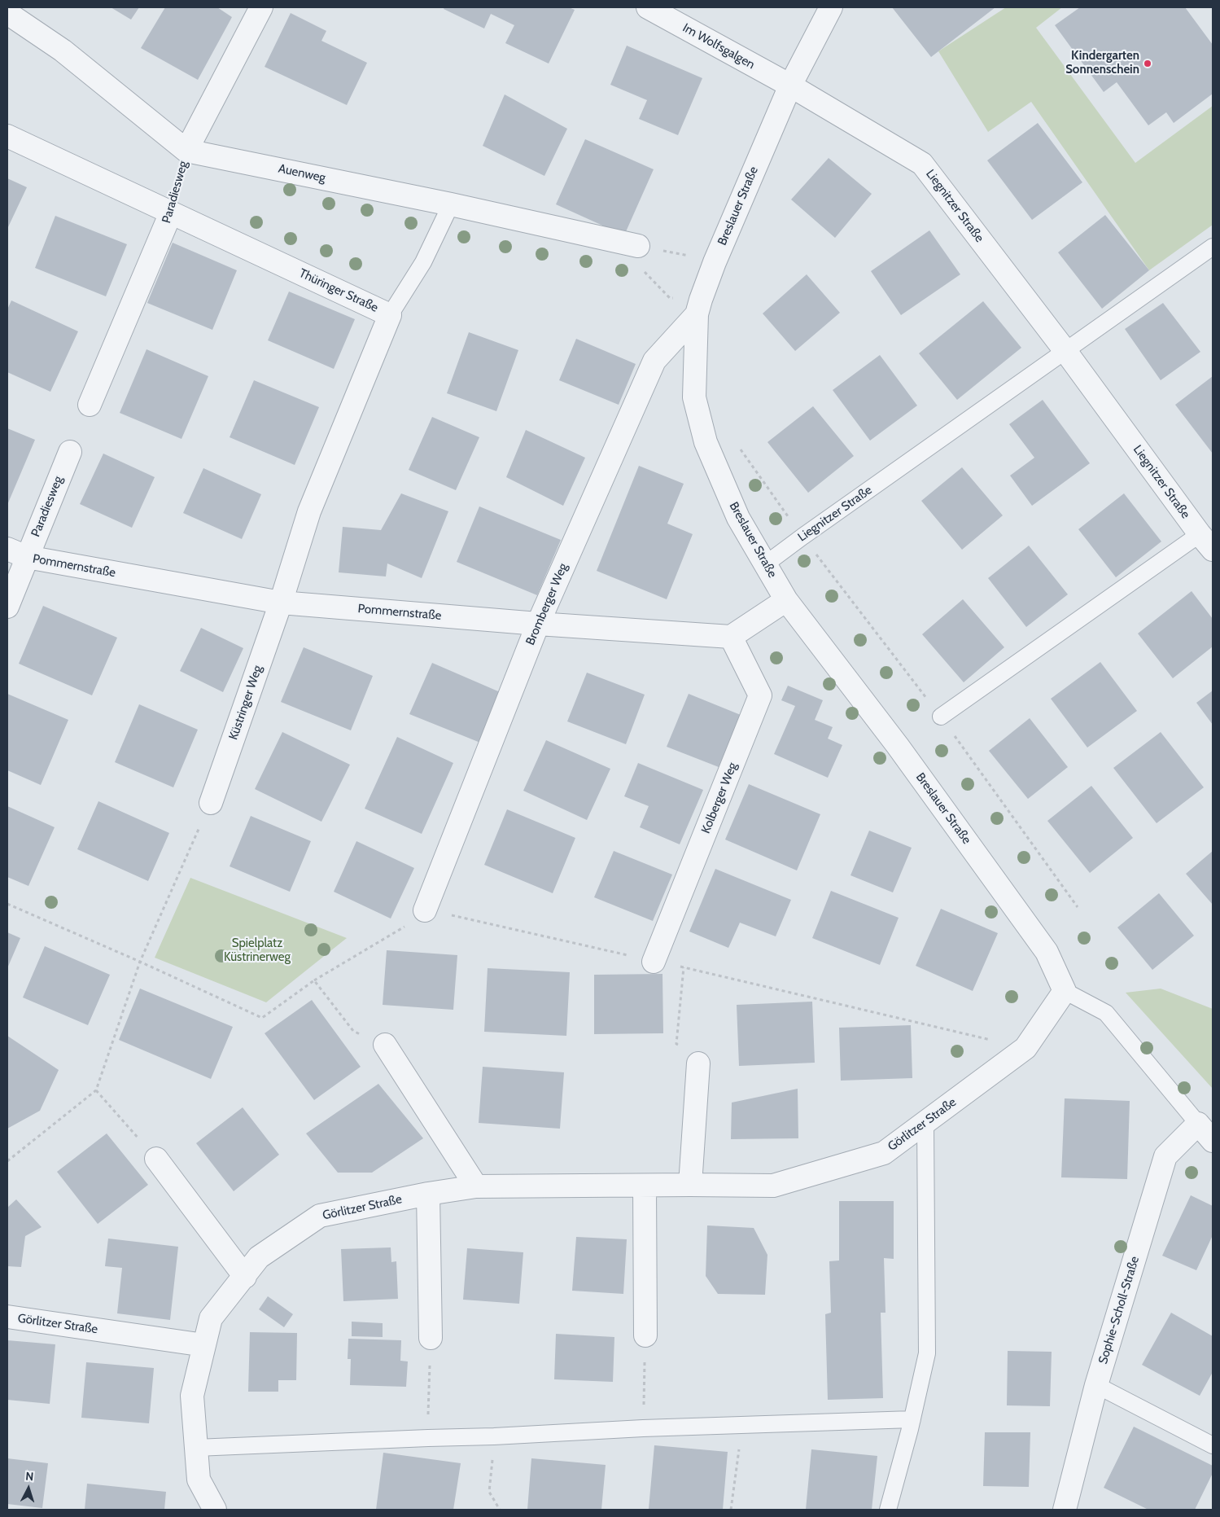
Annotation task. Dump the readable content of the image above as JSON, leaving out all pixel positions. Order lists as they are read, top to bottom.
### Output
{
  "streets": {
    "street": [
      "Im Wolfsgalgen",
      "Auenweg",
      "Paradiesweg",
      "Breslauer Straße",
      "Liegnitzer Straße",
      "Thüringer Straße",
      "Pommernstraße",
      "Bromberger Weg",
      "Küstringer Weg",
      "Kolberger Weg",
      "Görlitzer Straße",
      "Sophie-Scholl-Straße"
    ]
  },
  "crossings": [
    ["Im Wolfsgalgen", "Breslauer Straße"],
    ["Im Wolfsgalgen", "Liegnitzer Straße"],
    ["Auenweg", "Paradiesweg"],
    ["Paradiesweg", "Thüringer Straße"],
    ["Paradiesweg", "Pommernstraße"],
    ["Breslauer Straße", "Liegnitzer Straße"],
    ["Breslauer Straße", "Bromberger Weg"],
    ["Breslauer Straße", "Görlitzer Straße"],
    ["Thüringer Straße", "Pommernstraße"],
    ["Thüringer Straße", "Küstringer Weg"],
    ["Pommernstraße", "Bromberger Weg"],
    ["Pommernstraße", "Küstringer Weg"],
    ["Pommernstraße", "Kolberger Weg"]
  ],
  "parks": ["Spielplatz Küstrinerweg"],
  "places": ["Kindergarten Sonnenschein"],
  "north": "top"
}
